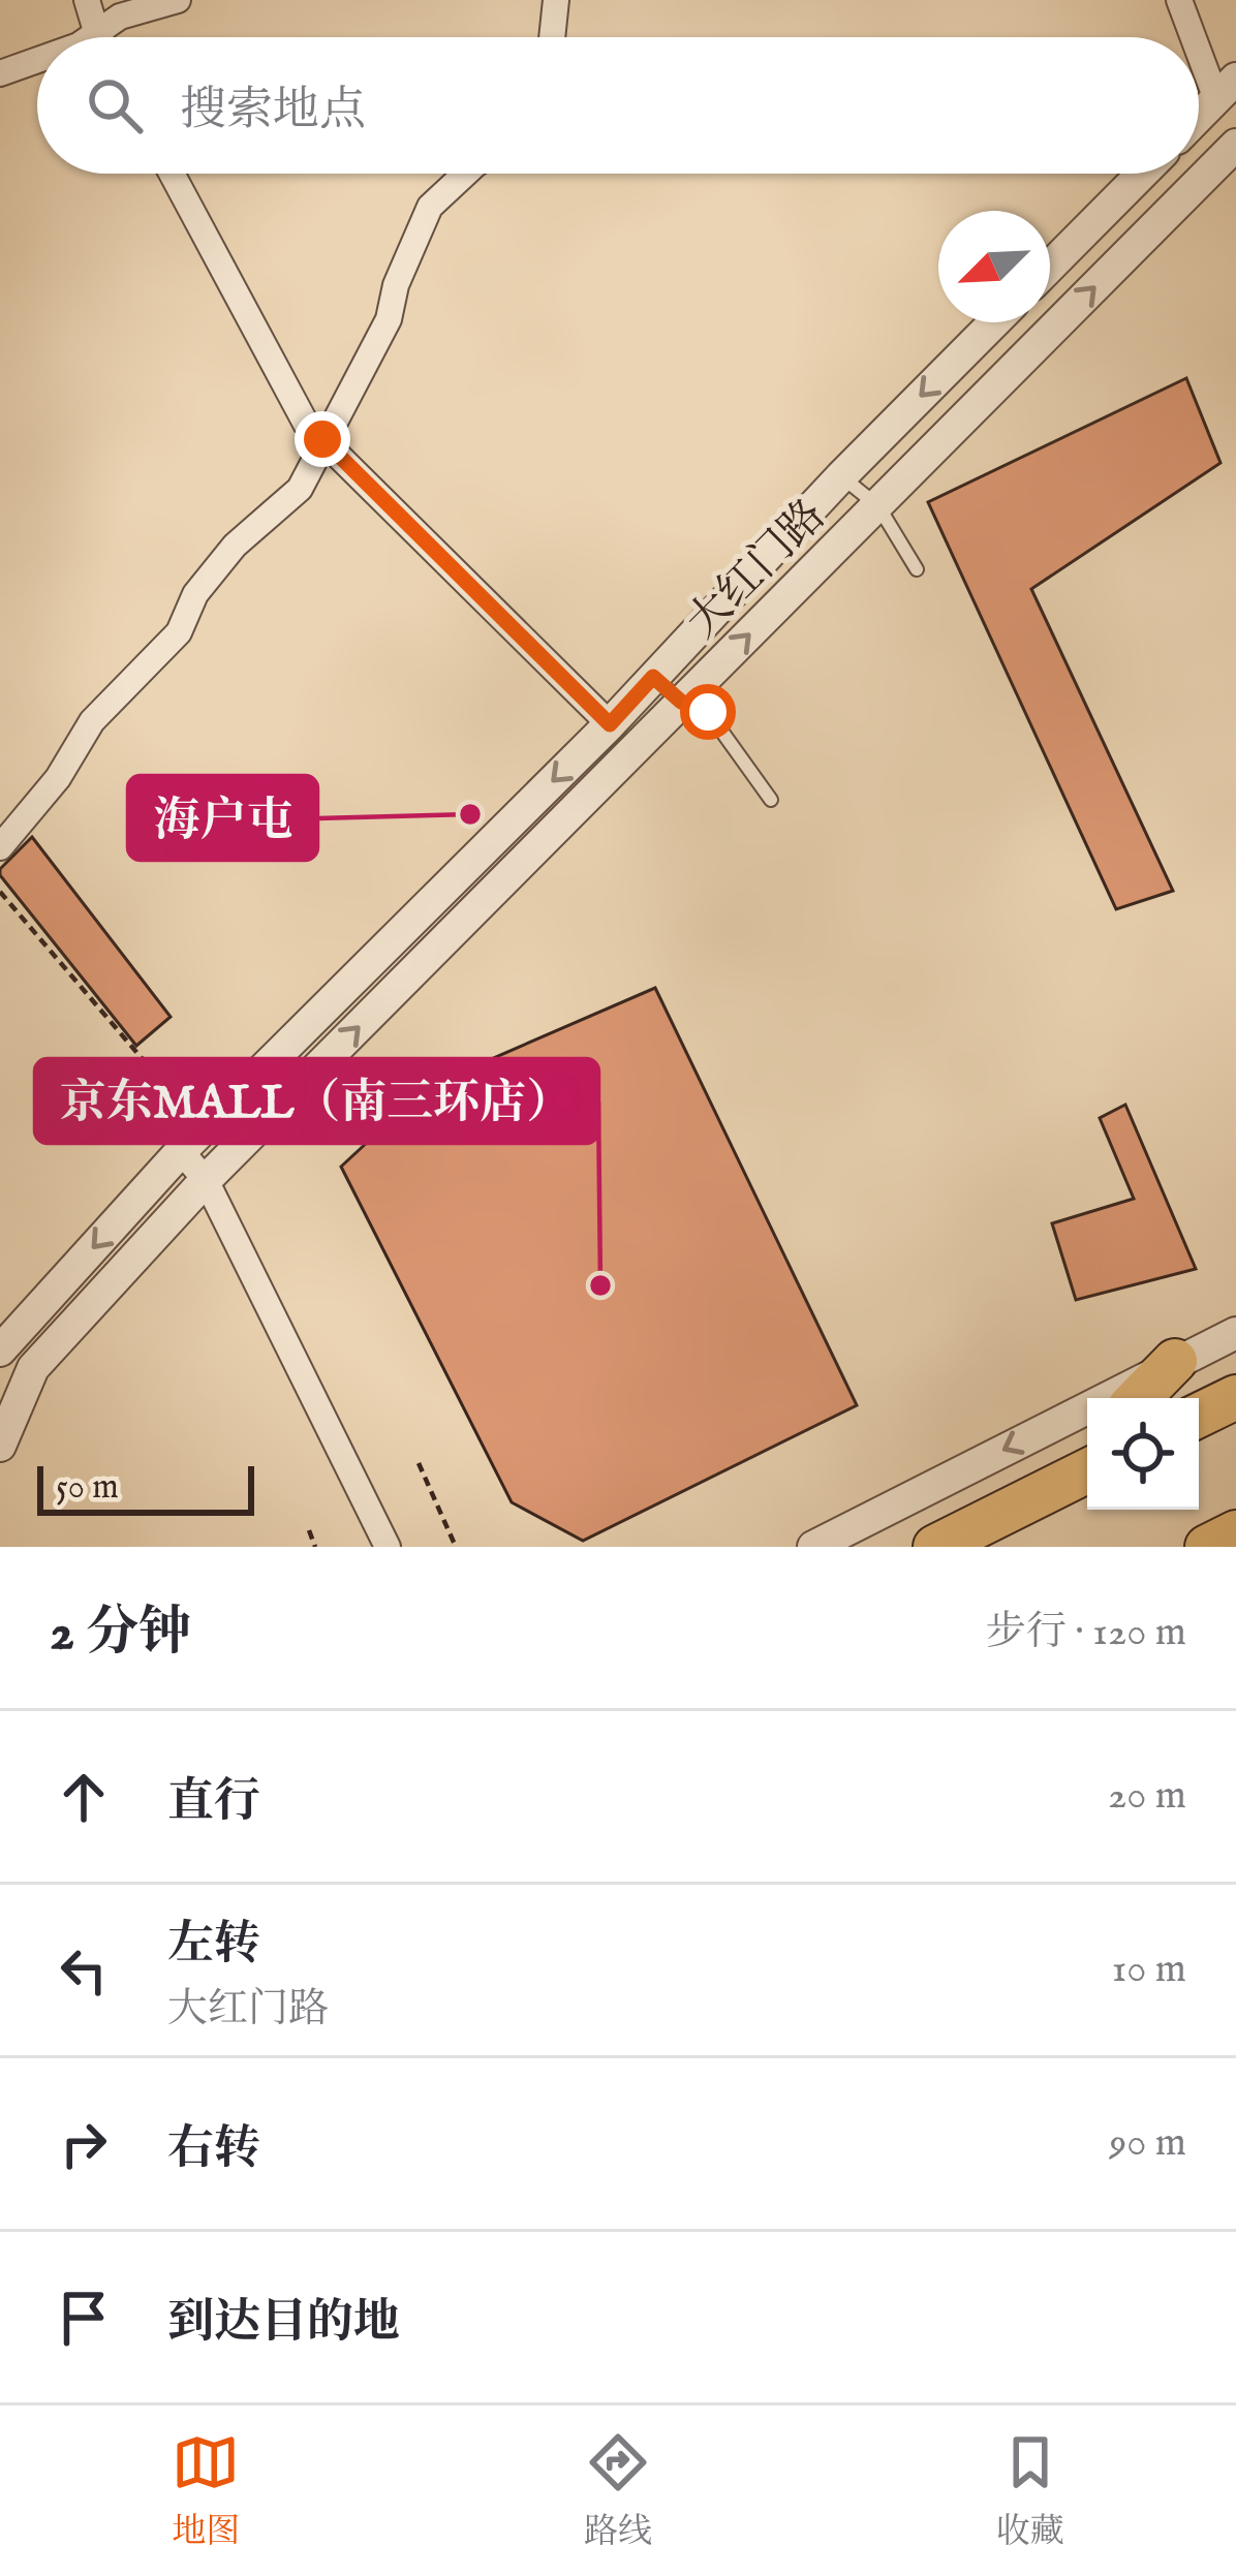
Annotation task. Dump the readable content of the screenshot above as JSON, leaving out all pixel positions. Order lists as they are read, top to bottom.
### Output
{
  "streets": {
    "street": ["大红门路"]
  },
  "places": ["海户屯", "京东MALL（南三环店）"],
  "scale_bar": "50 m",
  "north": "bottom left",
  "page": {
    "search": "搜索地点",
    "scale": "50 m",
    "heading": ["2 分钟", "步行 · 120 m"],
    "list": [
      ["直行", "20 m"],
      ["左转", "大红门路", "10 m"],
      ["右转", "90 m"],
      "到达目的地"
    ],
    "nav": ["地图", "路线", "收藏"]
  }
}
